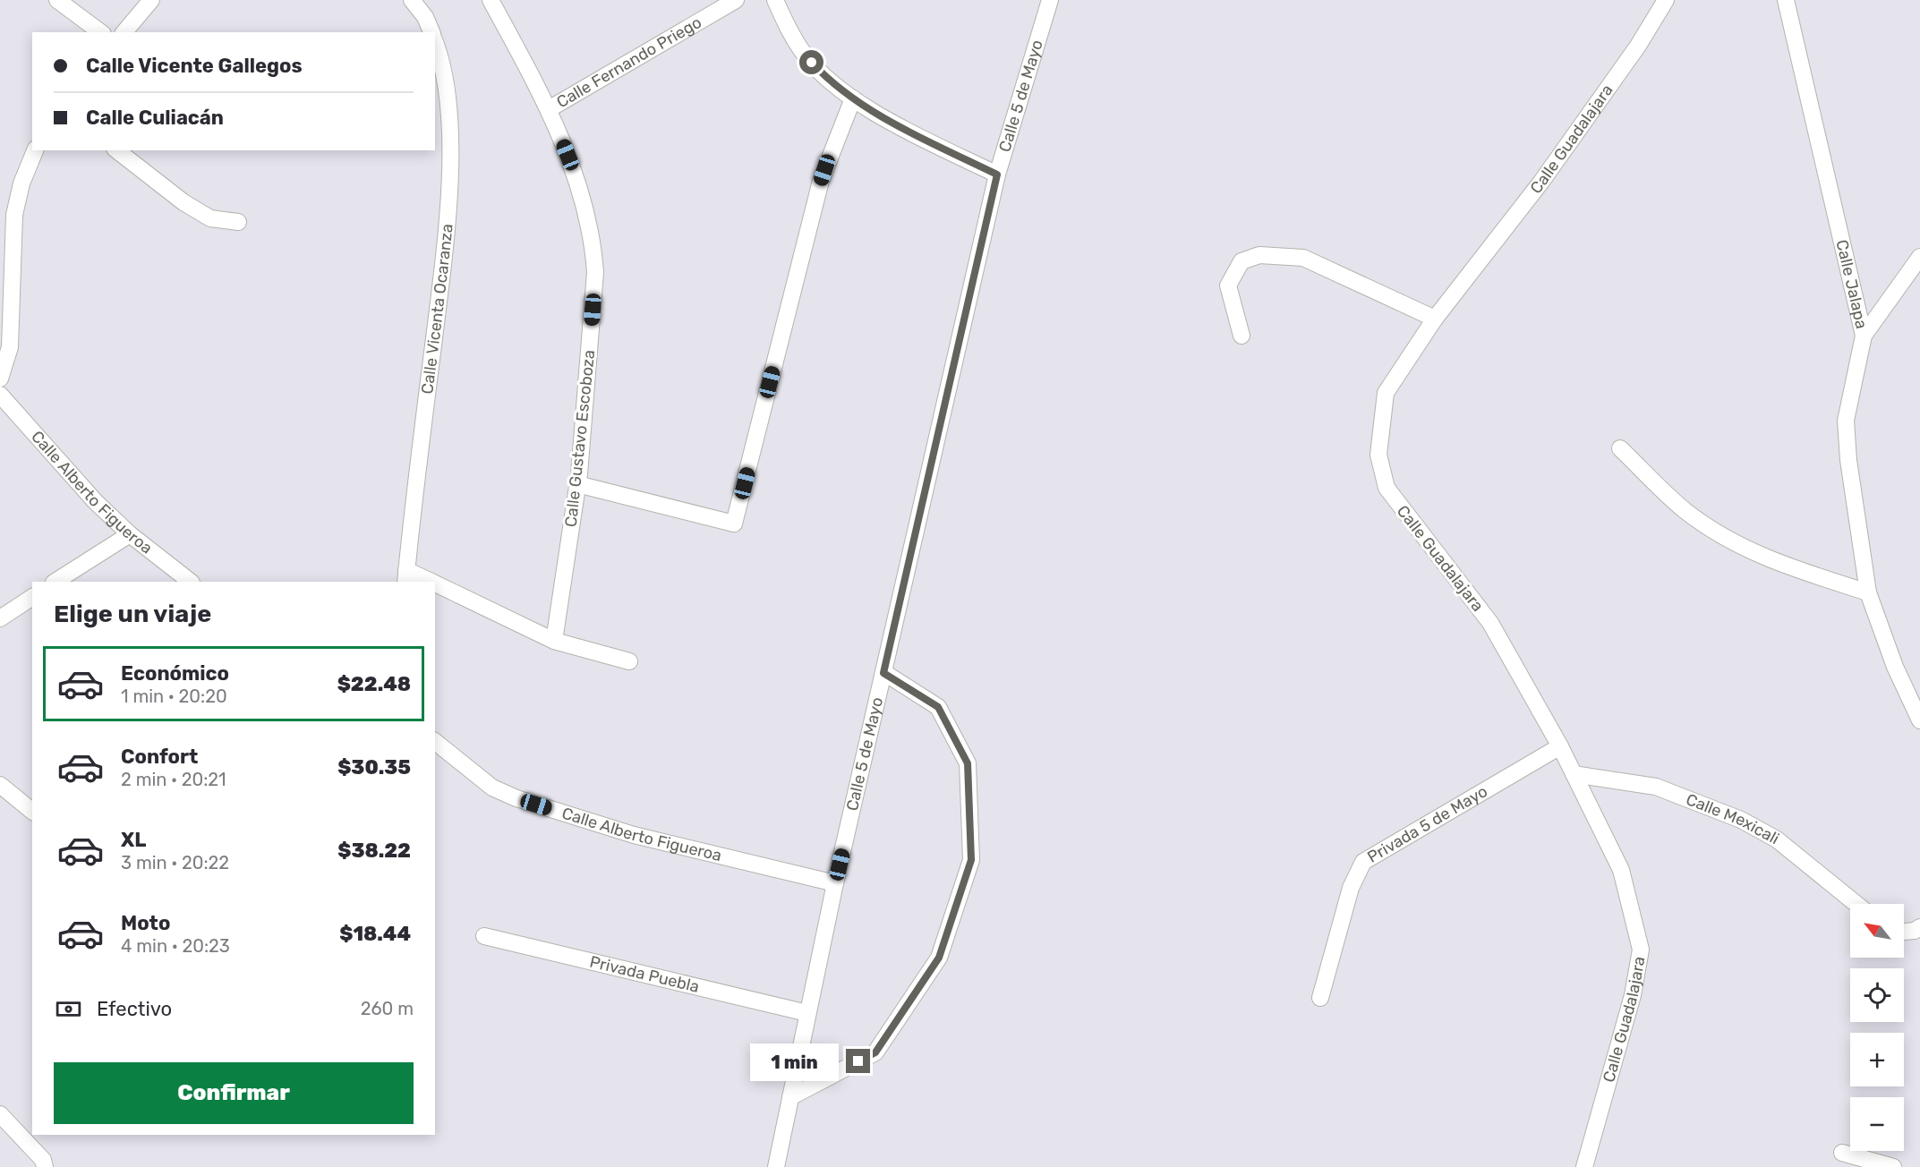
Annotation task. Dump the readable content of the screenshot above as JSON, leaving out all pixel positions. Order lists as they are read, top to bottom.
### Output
{
  "streets": {
    "street": [
      "Calle Fernando Priego",
      "Calle 5 de Mayo",
      "Calle Guadalajara",
      "Calle Jalapa",
      "Calle Vicenta Ocaranza",
      "Calle Gustavo Escoboza",
      "Calle Alberto Figueroa",
      "Calle Mexicali",
      "Privada 5 de Mayo",
      "Privada Puebla"
    ]
  },
  "crossings": [
    ["Calle Fernando Priego", "Calle Gustavo Escoboza"],
    ["Calle 5 de Mayo", "Calle Alberto Figueroa"],
    ["Calle 5 de Mayo", "Privada Puebla"],
    ["Calle Guadalajara", "Calle Mexicali"],
    ["Calle Guadalajara", "Privada 5 de Mayo"]
  ],
  "north": "top left",
  "page": {
    "banner": ["Calle Vicente Gallegos", "Calle Culiacán"],
    "heading": "Elige un viaje",
    "list": [
      {
        "name": "Económico",
        "note": "1 min · 20:20",
        "value": "$22.48"
      },
      {
        "name": "Confort",
        "note": "2 min · 20:21",
        "value": "$30.35"
      },
      {
        "name": "XL",
        "note": "3 min · 20:22",
        "value": "$38.22"
      },
      {
        "name": "Moto",
        "note": "4 min · 20:23",
        "value": "$18.44"
      }
    ],
    "map_buttons": ["+", "−"],
    "pay": ["Efectivo", "260 m"],
    "bubble": "1 min",
    "buttons": "Confirmar"
  }
}
